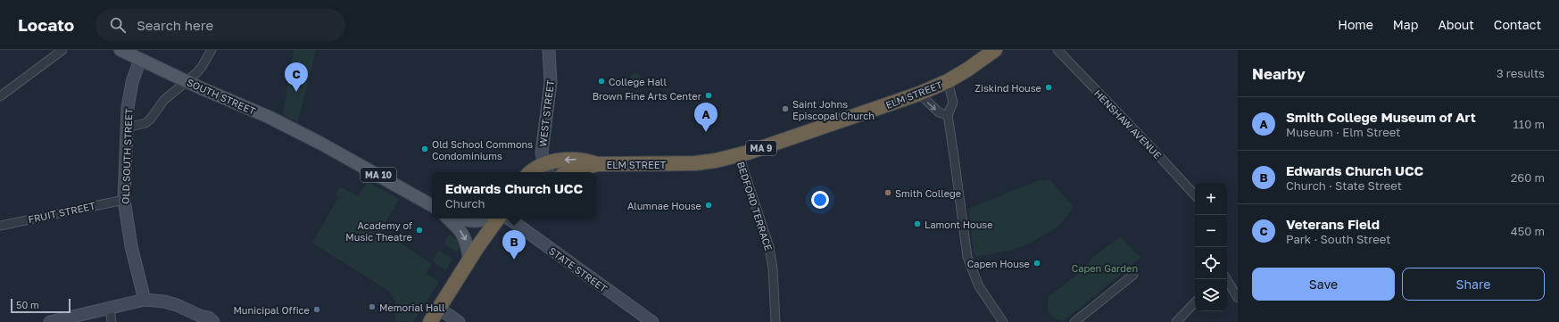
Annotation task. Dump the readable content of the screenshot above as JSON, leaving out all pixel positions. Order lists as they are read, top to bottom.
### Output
{
  "streets": {
    "highway": ["ELM STREET", "MA 9"],
    "main road": [
      "SOUTH STREET",
      "WEST STREET",
      "OLD SOUTH STREET",
      "MA 10",
      "STATE STREET"
    ],
    "street": ["HENSHAW AVENUE", "BEDFORD TERRACE", "FRUIT STREET"]
  },
  "crossings": [
    ["ELM STREET", "WEST STREET"],
    ["ELM STREET", "MA 9"],
    ["ELM STREET", "BEDFORD TERRACE"],
    ["SOUTH STREET", "OLD SOUTH STREET"],
    ["WEST STREET", "MA 9"],
    ["OLD SOUTH STREET", "FRUIT STREET"]
  ],
  "parks": ["Capen Garden"],
  "places": [
    "College Hall",
    "Ziskind House",
    "Brown Fine Arts Center",
    "Saint Johns Episcopal Church",
    "Old School Commons Condominiums",
    "Smith College",
    "Alumnae House",
    "Lamont House",
    "Academy of Music Theatre",
    "Capen House",
    "Memorial Hall",
    "Municipal Office"
  ],
  "scale_bar": "50 m",
  "page": {
    "header": "Locato",
    "search": "Search here",
    "nav": [
      "Home",
      "Map",
      "About",
      "Contact"
    ],
    "heading": ["Nearby", "3 results"],
    "pins": ["C", "A", "B"],
    "list": [
      {
        "mark": "A",
        "name": "Smith College Museum of Art",
        "note": "Museum · Elm Street",
        "value": "110 m"
      },
      {
        "mark": "B",
        "name": "Edwards Church UCC",
        "note": "Church · State Street",
        "value": "260 m"
      },
      {
        "mark": "C",
        "name": "Veterans Field",
        "note": "Park · South Street",
        "value": "450 m"
      }
    ],
    "popup": ["Edwards Church UCC", "Church"],
    "map_buttons": ["+", "−"],
    "buttons": ["Save", "Share"],
    "scale": "50 m"
  }
}
